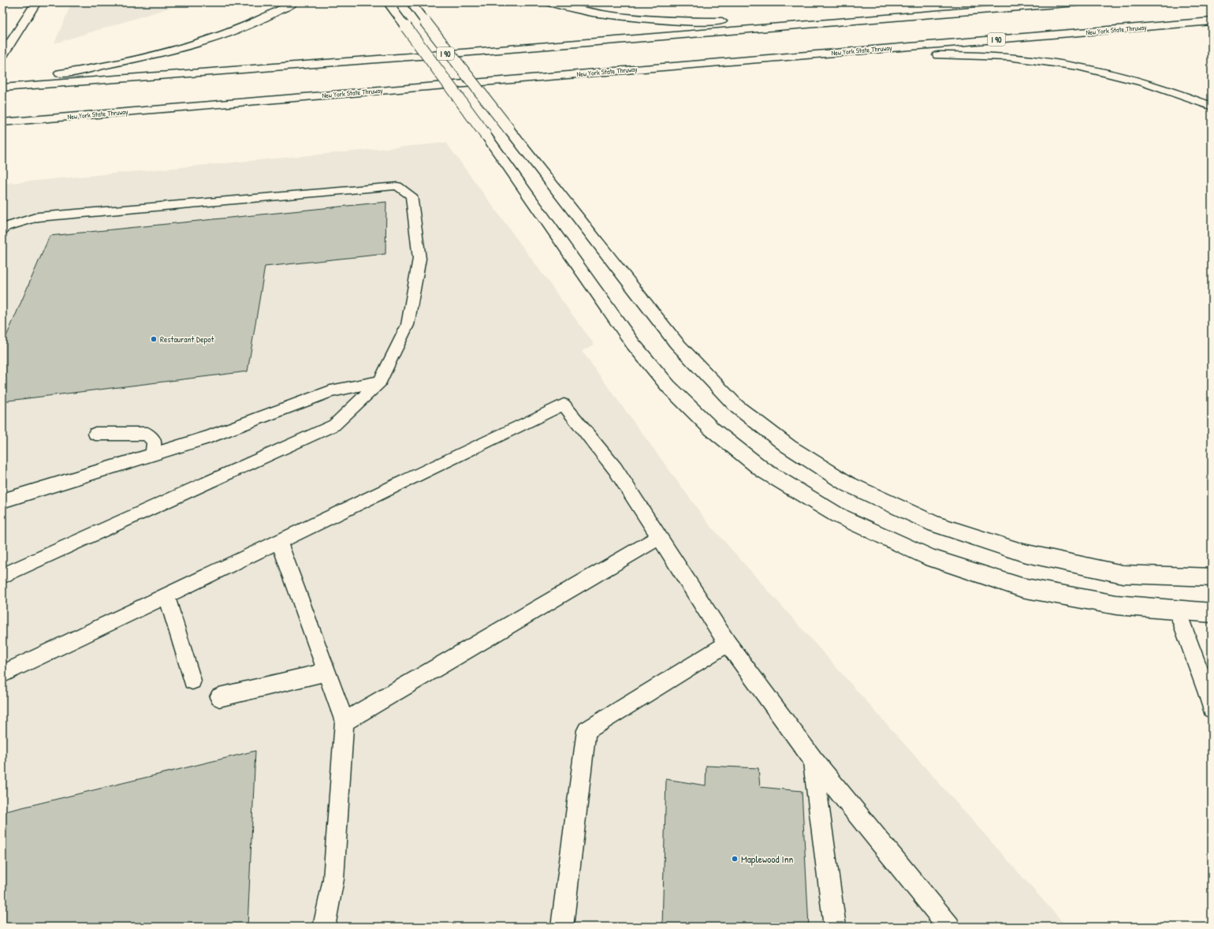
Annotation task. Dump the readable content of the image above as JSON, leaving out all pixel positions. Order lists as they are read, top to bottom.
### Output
{
  "streets": {
    "main road": ["New York State Thruway", "I 90"]
  },
  "places": ["Restaurant Depot", "Maplewood Inn"]
}
